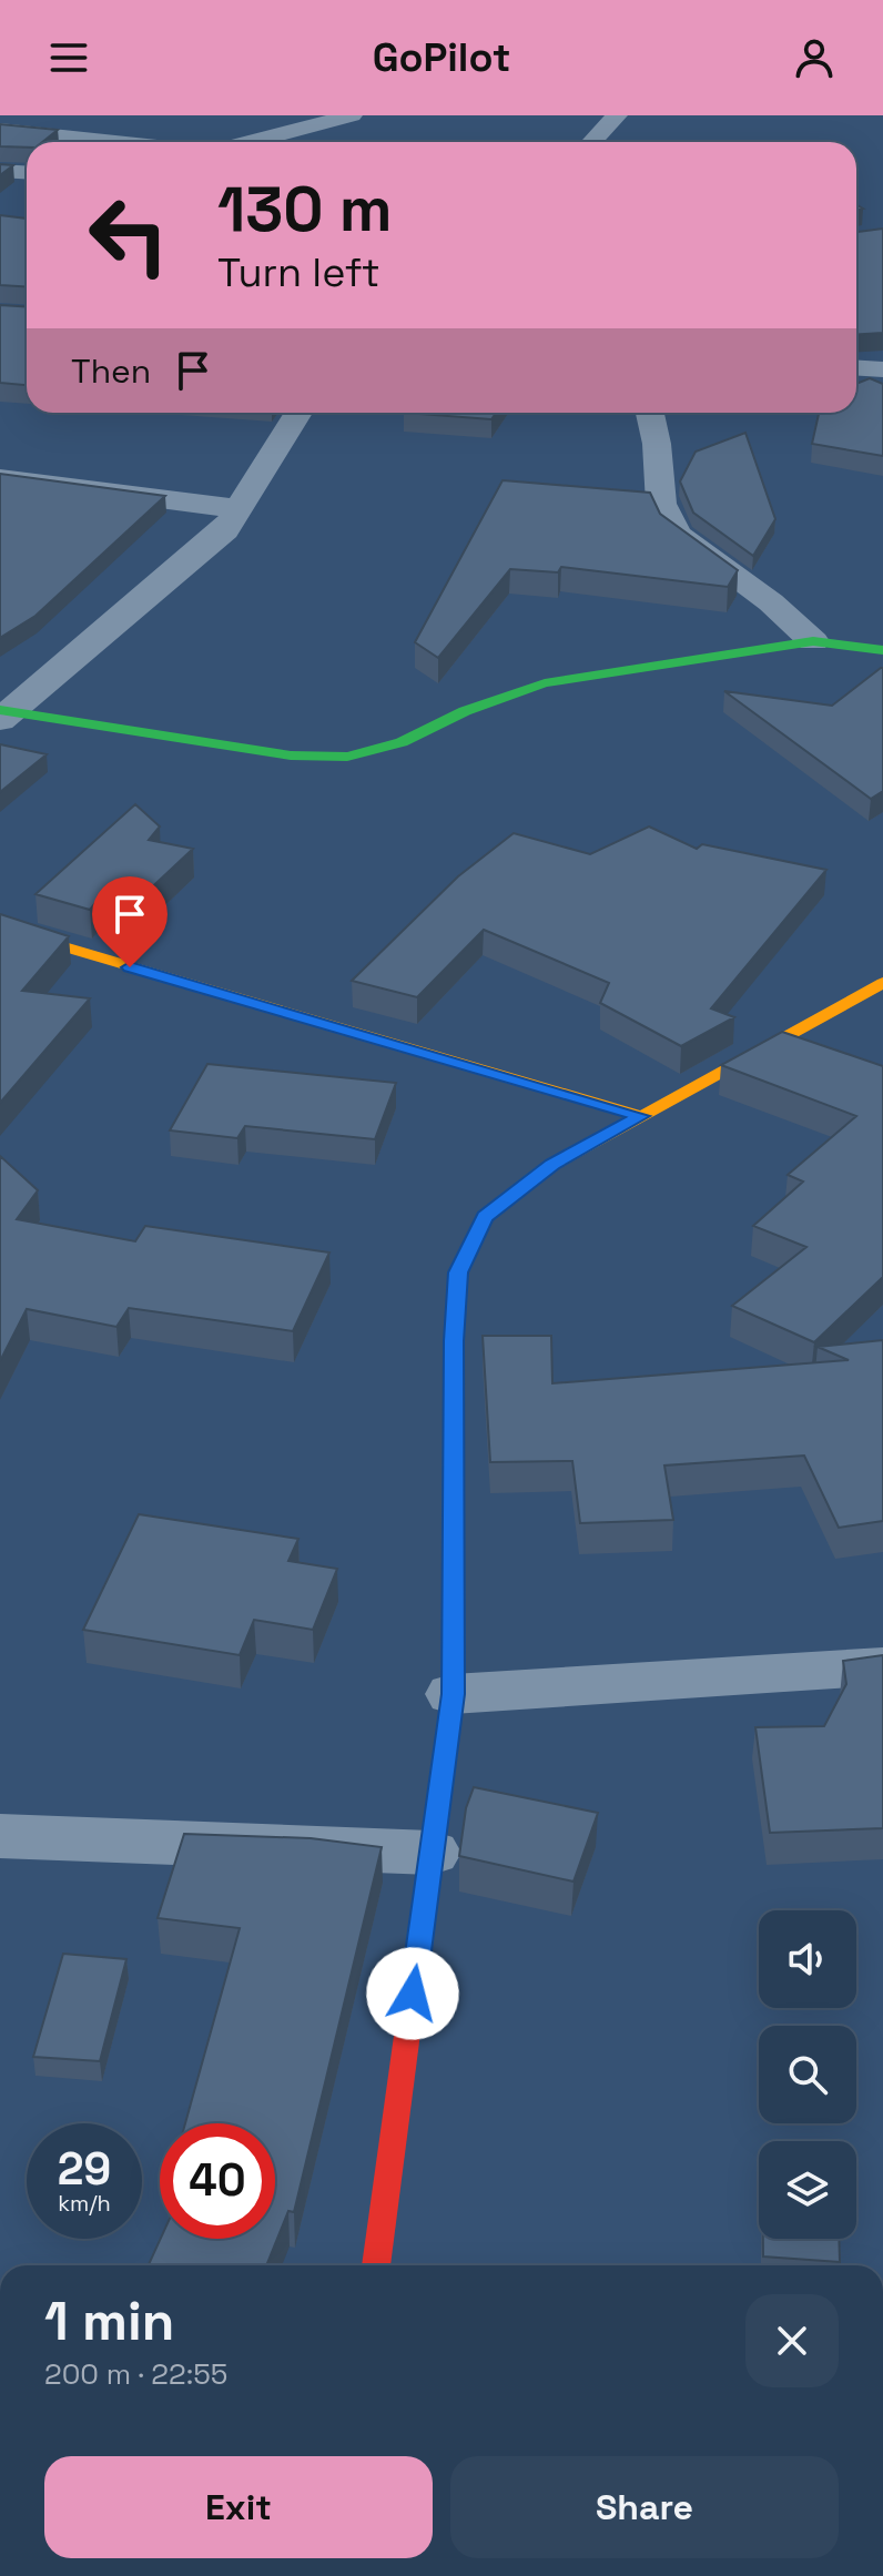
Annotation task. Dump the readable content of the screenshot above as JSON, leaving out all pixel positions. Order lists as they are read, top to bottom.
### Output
{
  "page": {
    "header": "GoPilot",
    "turn": ["130 m", "Turn left"],
    "then": "Then",
    "speed": "29 km/h",
    "limit": "40",
    "heading": ["1 min", "200 m · 22:55"],
    "buttons": ["Exit", "Share"]
  }
}
